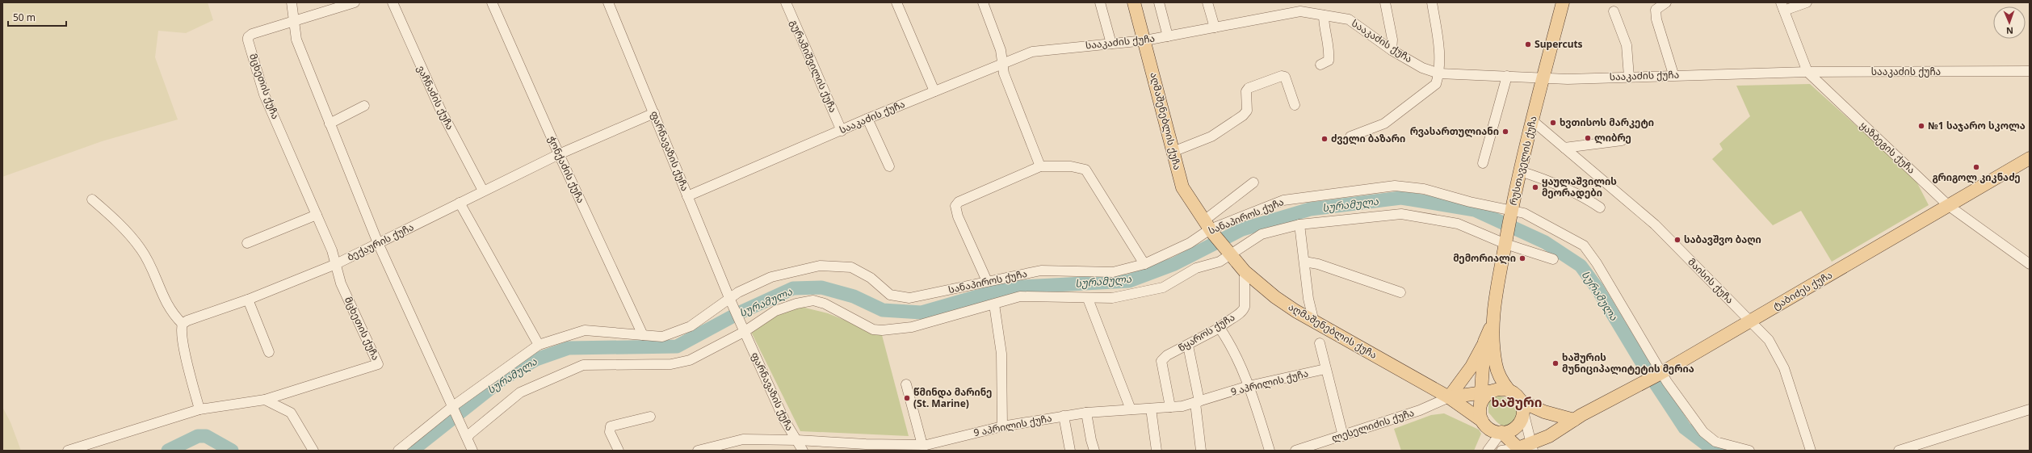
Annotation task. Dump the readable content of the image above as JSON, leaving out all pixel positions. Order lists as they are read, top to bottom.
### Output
{
  "streets": {
    "main road": ["აღმაშენებლის ქუჩა", "რუსთაველის ქუჩა", "ტაბიძეს ქუჩა"],
    "street": [
      "სააკაძის ქუჩა",
      "გურამიშვილის ქუჩა",
      "მცხეთის ქუჩა",
      "ვაჩნაძის ქუჩა",
      "ყაზბეგის ქუჩა",
      "ფარნავაზის ქუჩა",
      "ჭონქაძის ქუჩა",
      "სანაპიროს ქუჩა",
      "ბექაურის ქუჩა",
      "მაისის ქუჩა",
      "წყაროს ქუჩა",
      "9 აპრილის ქუჩა",
      "ლესელიძის ქუჩა"
    ]
  },
  "crossings": [
    ["სააკაძის ქუჩა", "გურამიშვილის ქუჩა"],
    ["სააკაძის ქუჩა", "აღმაშენებლის ქუჩა"],
    ["სააკაძის ქუჩა", "ყაზბეგის ქუჩა"],
    ["სააკაძის ქუჩა", "ფარნავაზის ქუჩა"],
    ["სააკაძის ქუჩა", "რუსთაველის ქუჩა"],
    ["მცხეთის ქუჩა", "ბექაურის ქუჩა"],
    ["ვაჩნაძის ქუჩა", "ბექაურის ქუჩა"],
    ["აღმაშენებლის ქუჩა", "რუსთაველის ქუჩა"],
    ["აღმაშენებლის ქუჩა", "სანაპიროს ქუჩა"],
    ["აღმაშენებლის ქუჩა", "წყაროს ქუჩა"],
    ["აღმაშენებლის ქუჩა", "ლესელიძის ქუჩა"],
    ["ყაზბეგის ქუჩა", "ტაბიძეს ქუჩა"],
    ["ფარნავაზის ქუჩა", "სანაპიროს ქუჩა"],
    ["ფარნავაზის ქუჩა", "ბექაურის ქუჩა"],
    ["ფარნავაზის ქუჩა", "9 აპრილის ქუჩა"],
    ["რუსთაველის ქუჩა", "სანაპიროს ქუჩა"],
    ["რუსთაველის ქუჩა", "მაისის ქუჩა"],
    ["ჭონქაძის ქუჩა", "სანაპიროს ქუჩა"],
    ["ჭონქაძის ქუჩა", "ბექაურის ქუჩა"],
    ["სანაპიროს ქუჩა", "ტაბიძეს ქუჩა"],
    ["მაისის ქუჩა", "ტაბიძეს ქუჩა"],
    ["წყაროს ქუჩა", "9 აპრილის ქუჩა"]
  ],
  "districts": ["ხაშური"],
  "water": ["სურამულა"],
  "places": [
    "Supercuts",
    "ხვთისოს მარკეტი",
    "№1 საჯარო სკოლა",
    "რვასართულიანი",
    "ლიბრე",
    "ძველი ბაზარი",
    "გრიგოლ კიკნაძე",
    "ყაულაშვილის მეორადები",
    "საბავშვო ბაღი",
    "მემორიალი",
    "ხაშურის მუნიციპალიტეტის მერია",
    "წმინდა მარინე (St. Marine)"
  ],
  "scale_bar": "50 m",
  "north": "bottom"
}
